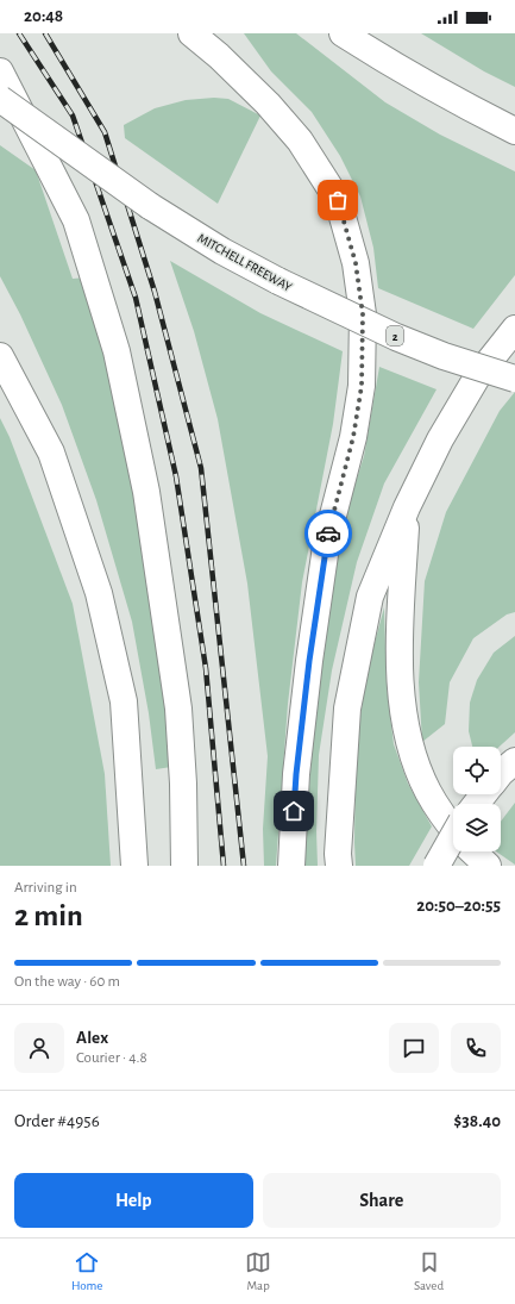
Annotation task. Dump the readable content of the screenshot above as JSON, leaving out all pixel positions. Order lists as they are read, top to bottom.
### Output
{
  "streets": {
    "highway": ["MITCHELL FREEWAY", "2"]
  },
  "page": {
    "status": "20:48",
    "heading": ["2 min", "Arriving in", "20:50–20:55"],
    "panel": [
      "Alex",
      "Courier · 4.8",
      "Order #4956",
      "$38.40"
    ],
    "bar": "On the way · 60 m",
    "buttons": ["Help", "Share"],
    "tabs": ["Home", "Map", "Saved"]
  }
}
